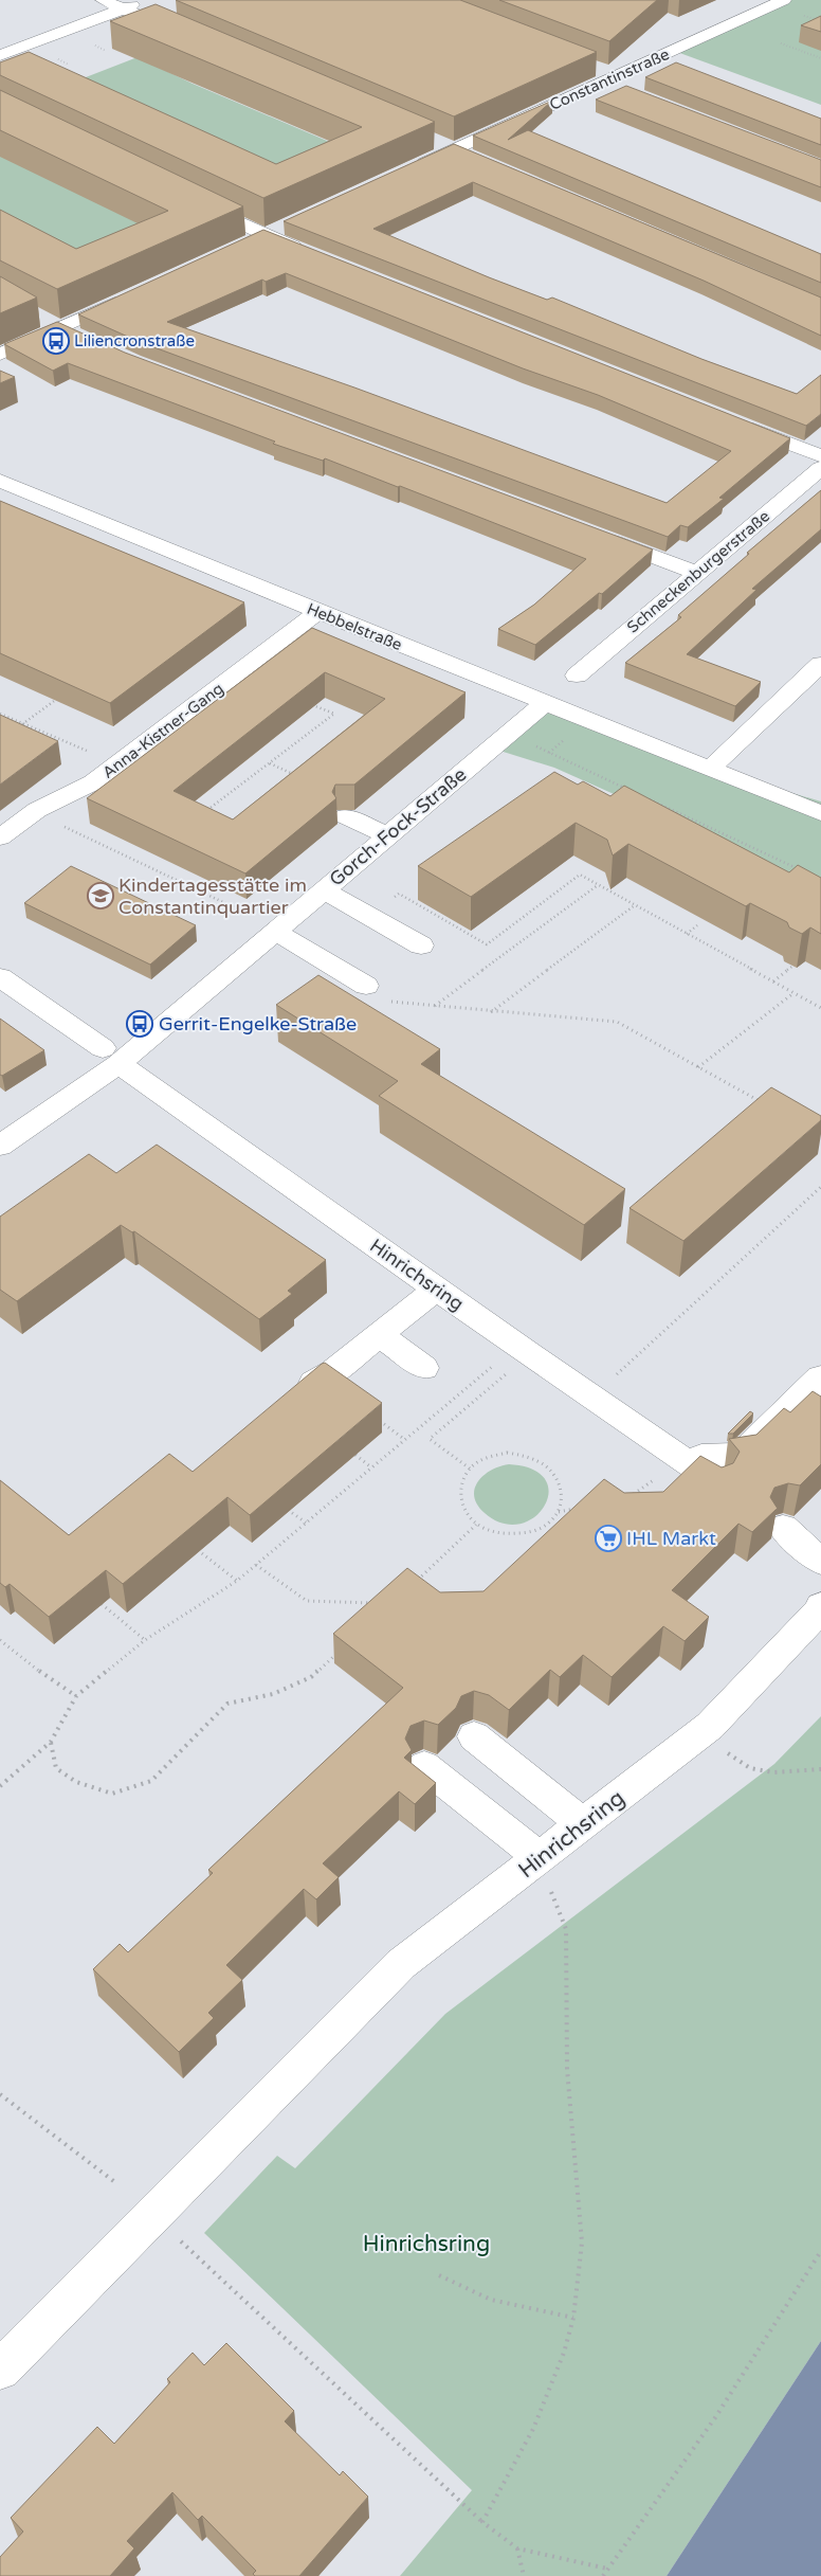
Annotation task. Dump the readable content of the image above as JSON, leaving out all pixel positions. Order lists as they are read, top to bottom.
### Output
{
  "streets": {
    "street": [
      "Constantinstraße",
      "Schneckenburgerstraße",
      "Hebbelstraße",
      "Anna-Kistner-Gang",
      "Gorch-Fock-Straße",
      "Hinrichsring"
    ]
  },
  "crossings": [
    ["Hebbelstraße", "Anna-Kistner-Gang"],
    ["Hebbelstraße", "Gorch-Fock-Straße"],
    ["Gorch-Fock-Straße", "Hinrichsring"]
  ],
  "parks": ["Hinrichsring"],
  "places": {
    "bus stop": ["Liliencronstraße", "Gerrit-Engelke-Straße"],
    "school or university": ["Kindertagesstätte im Constantinquartier"],
    "supermarket": ["IHL Markt"]
  }
}
